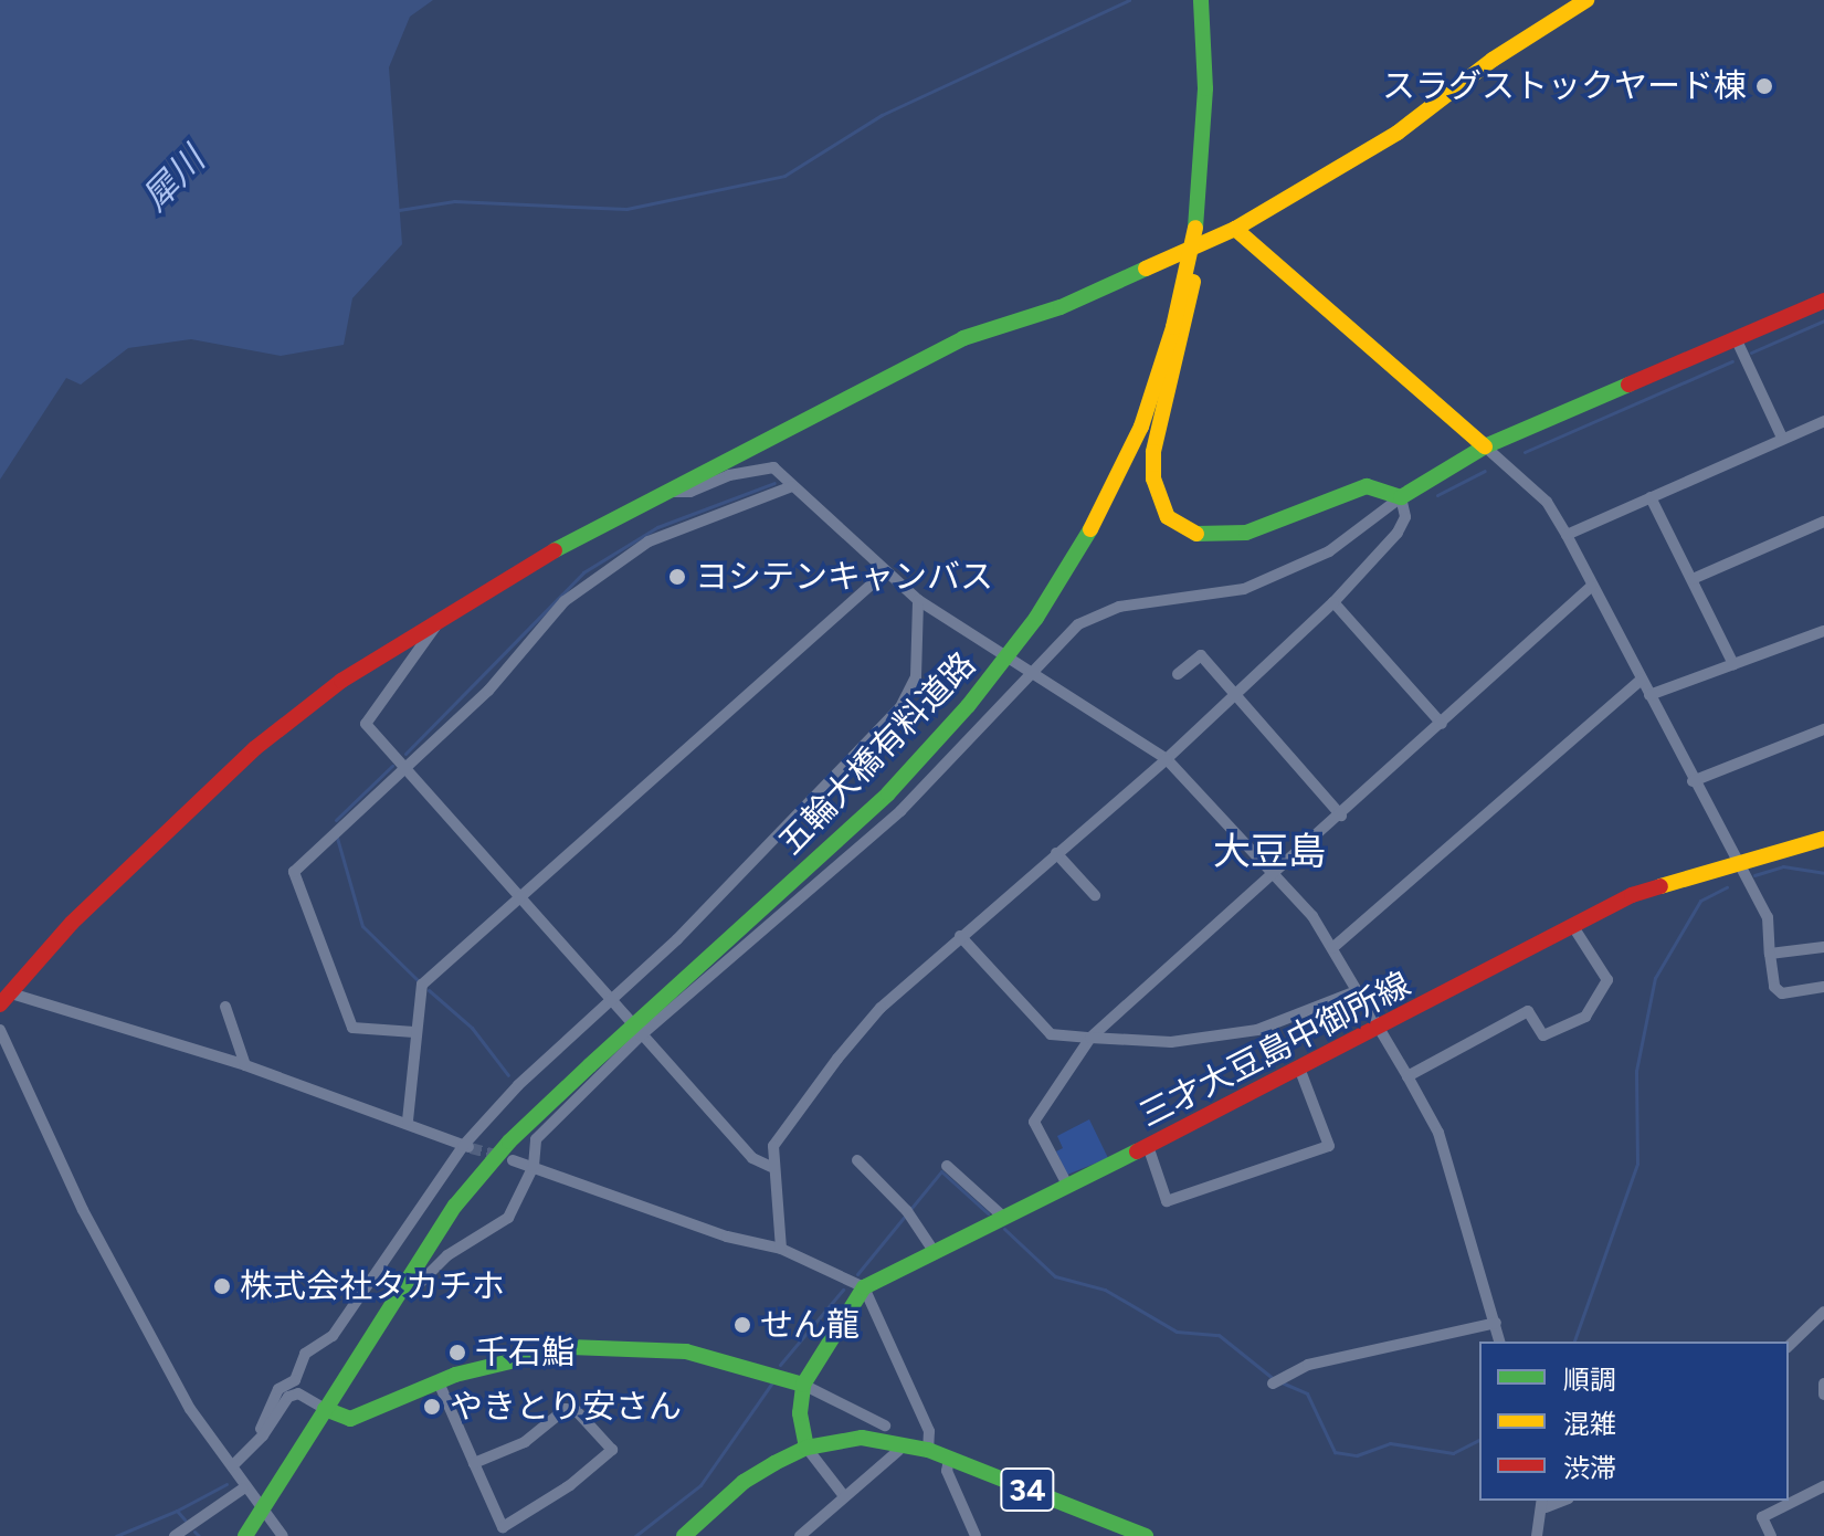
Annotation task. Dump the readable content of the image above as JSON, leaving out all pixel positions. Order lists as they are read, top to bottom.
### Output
{
  "streets": {
    "main road": ["五輪大橋有料道路", "三才大豆島中御所線", "34"]
  },
  "districts": ["大豆島"],
  "water": ["犀川"],
  "places": [
    "スラグストックヤード棟",
    "ヨシテンキャンバス",
    "株式会社タカチホ",
    "せん龍",
    "千石鮨",
    "やきとり安さん"
  ],
  "legend": ["順調", "混雑", "渋滞"]
}
